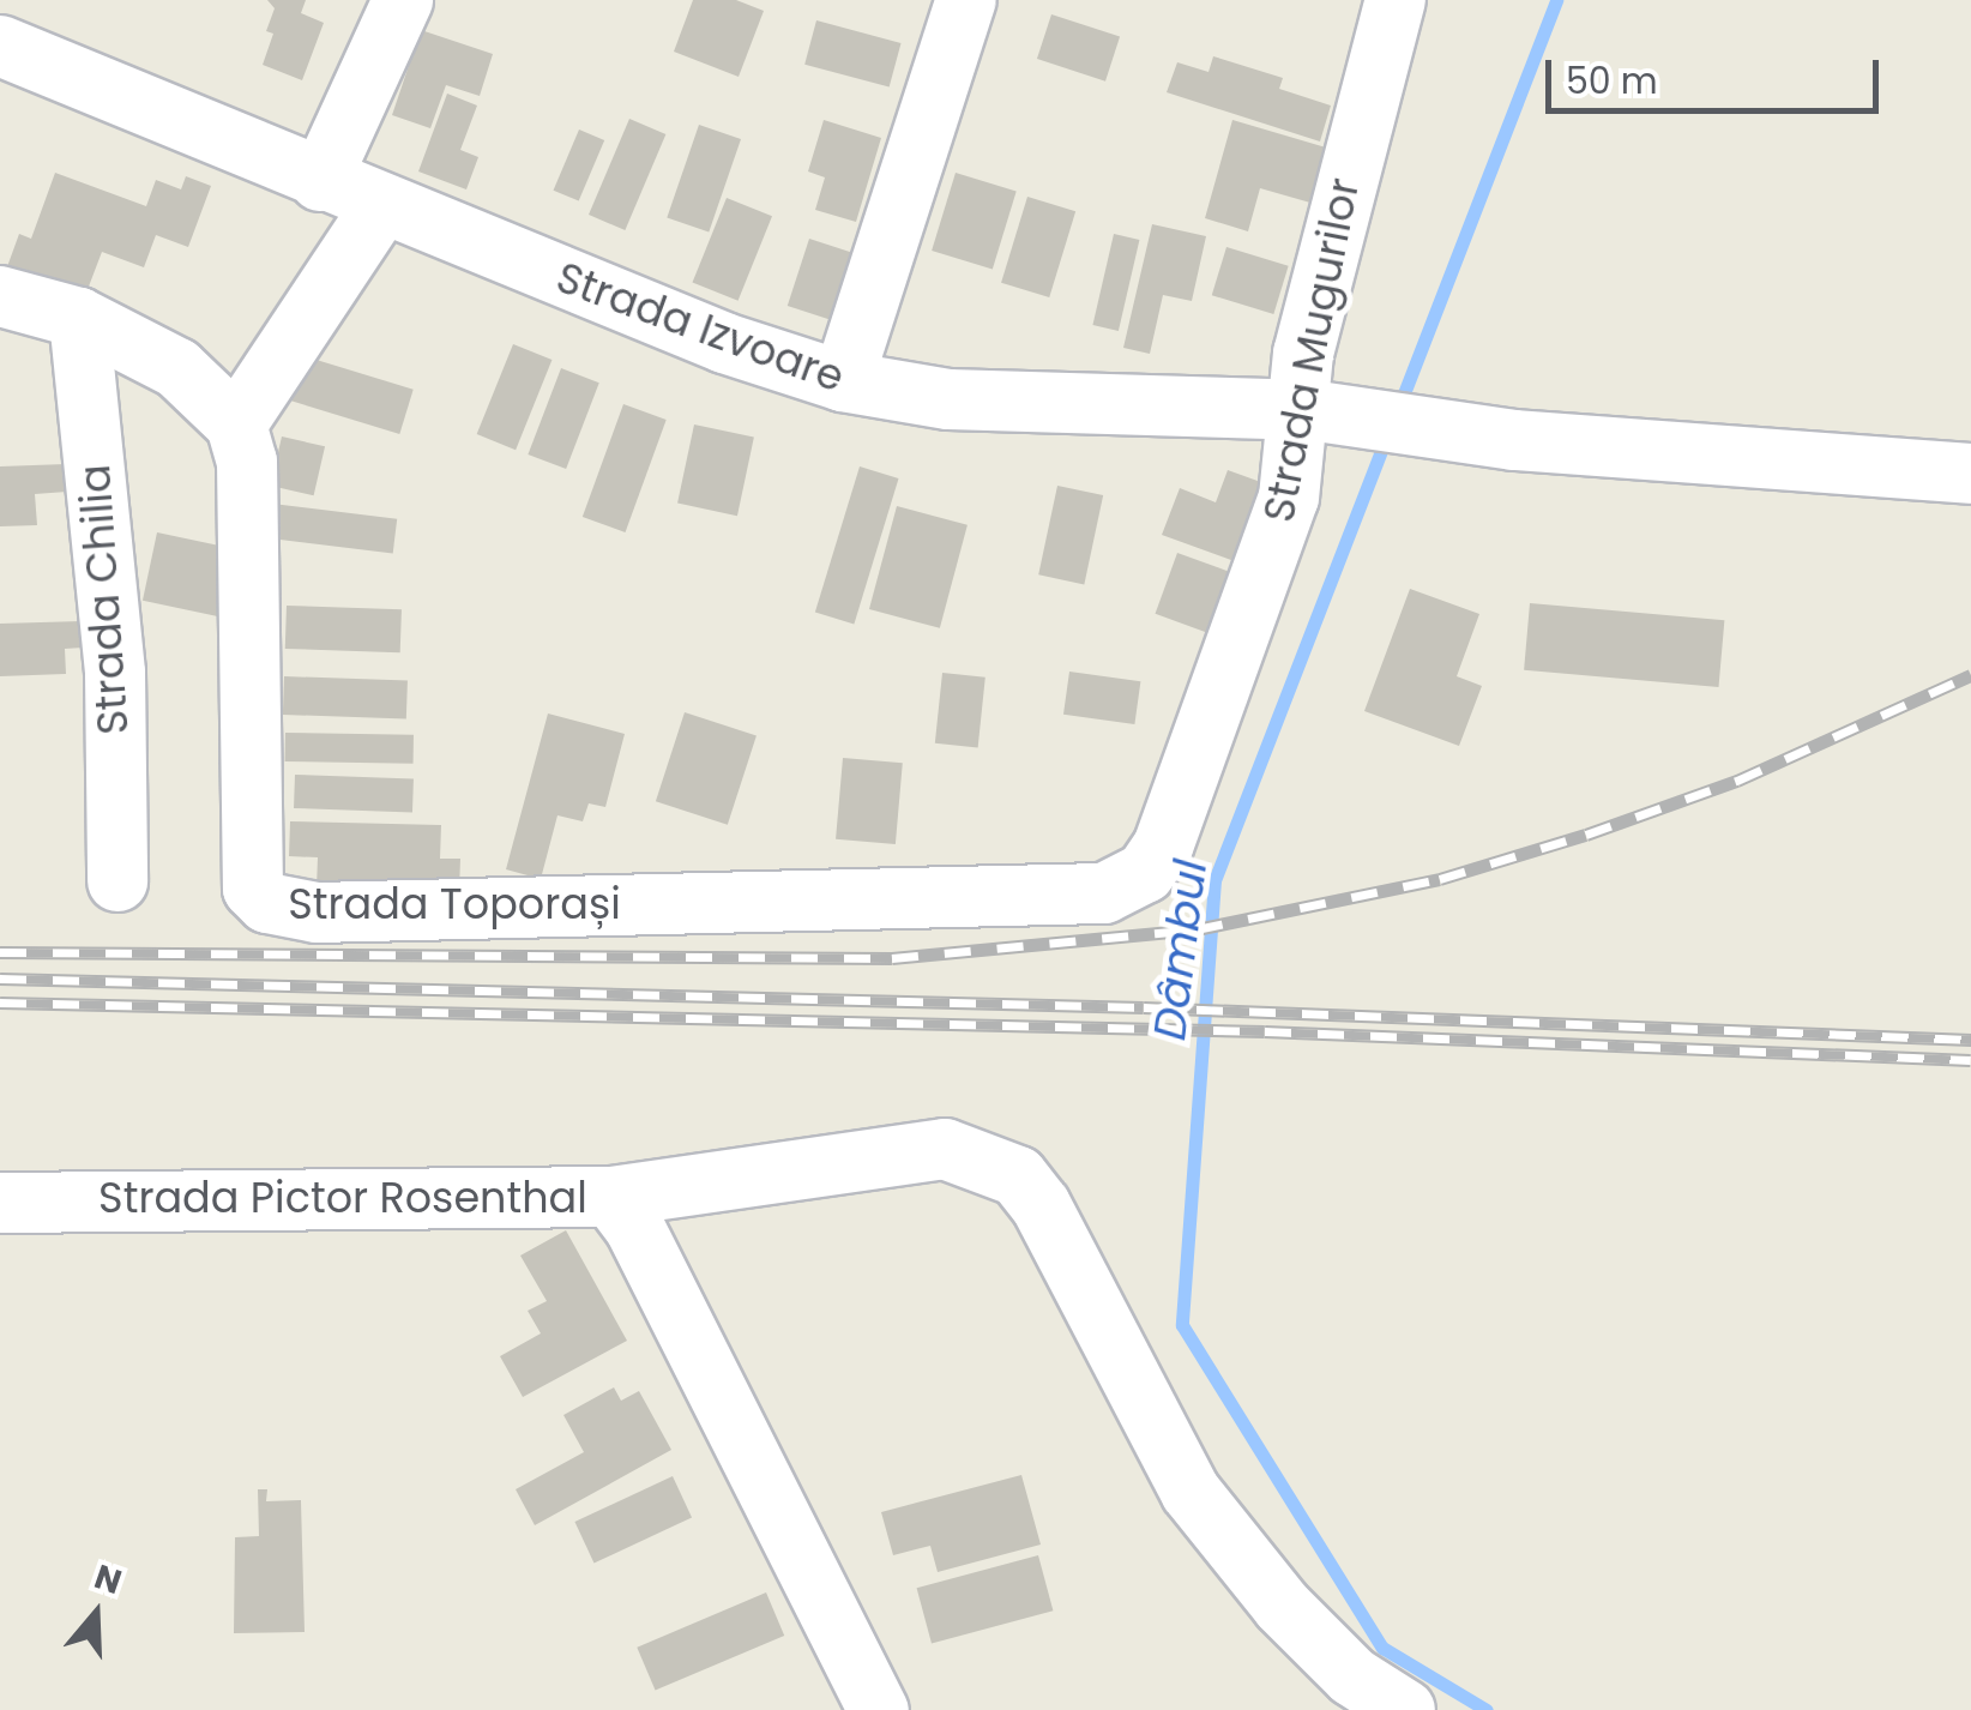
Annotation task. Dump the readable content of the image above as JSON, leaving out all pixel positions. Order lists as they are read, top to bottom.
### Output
{
  "streets": {
    "street": [
      "Strada Izvoare",
      "Strada Mugurilor",
      "Strada Chilia",
      "Strada Toporași",
      "Strada Pictor Rosenthal"
    ]
  },
  "crossings": [
    ["Strada Izvoare", "Strada Mugurilor"],
    ["Strada Mugurilor", "Strada Toporași"]
  ],
  "water": ["Dâmbul"],
  "scale_bar": "50 m",
  "north": "top"
}
